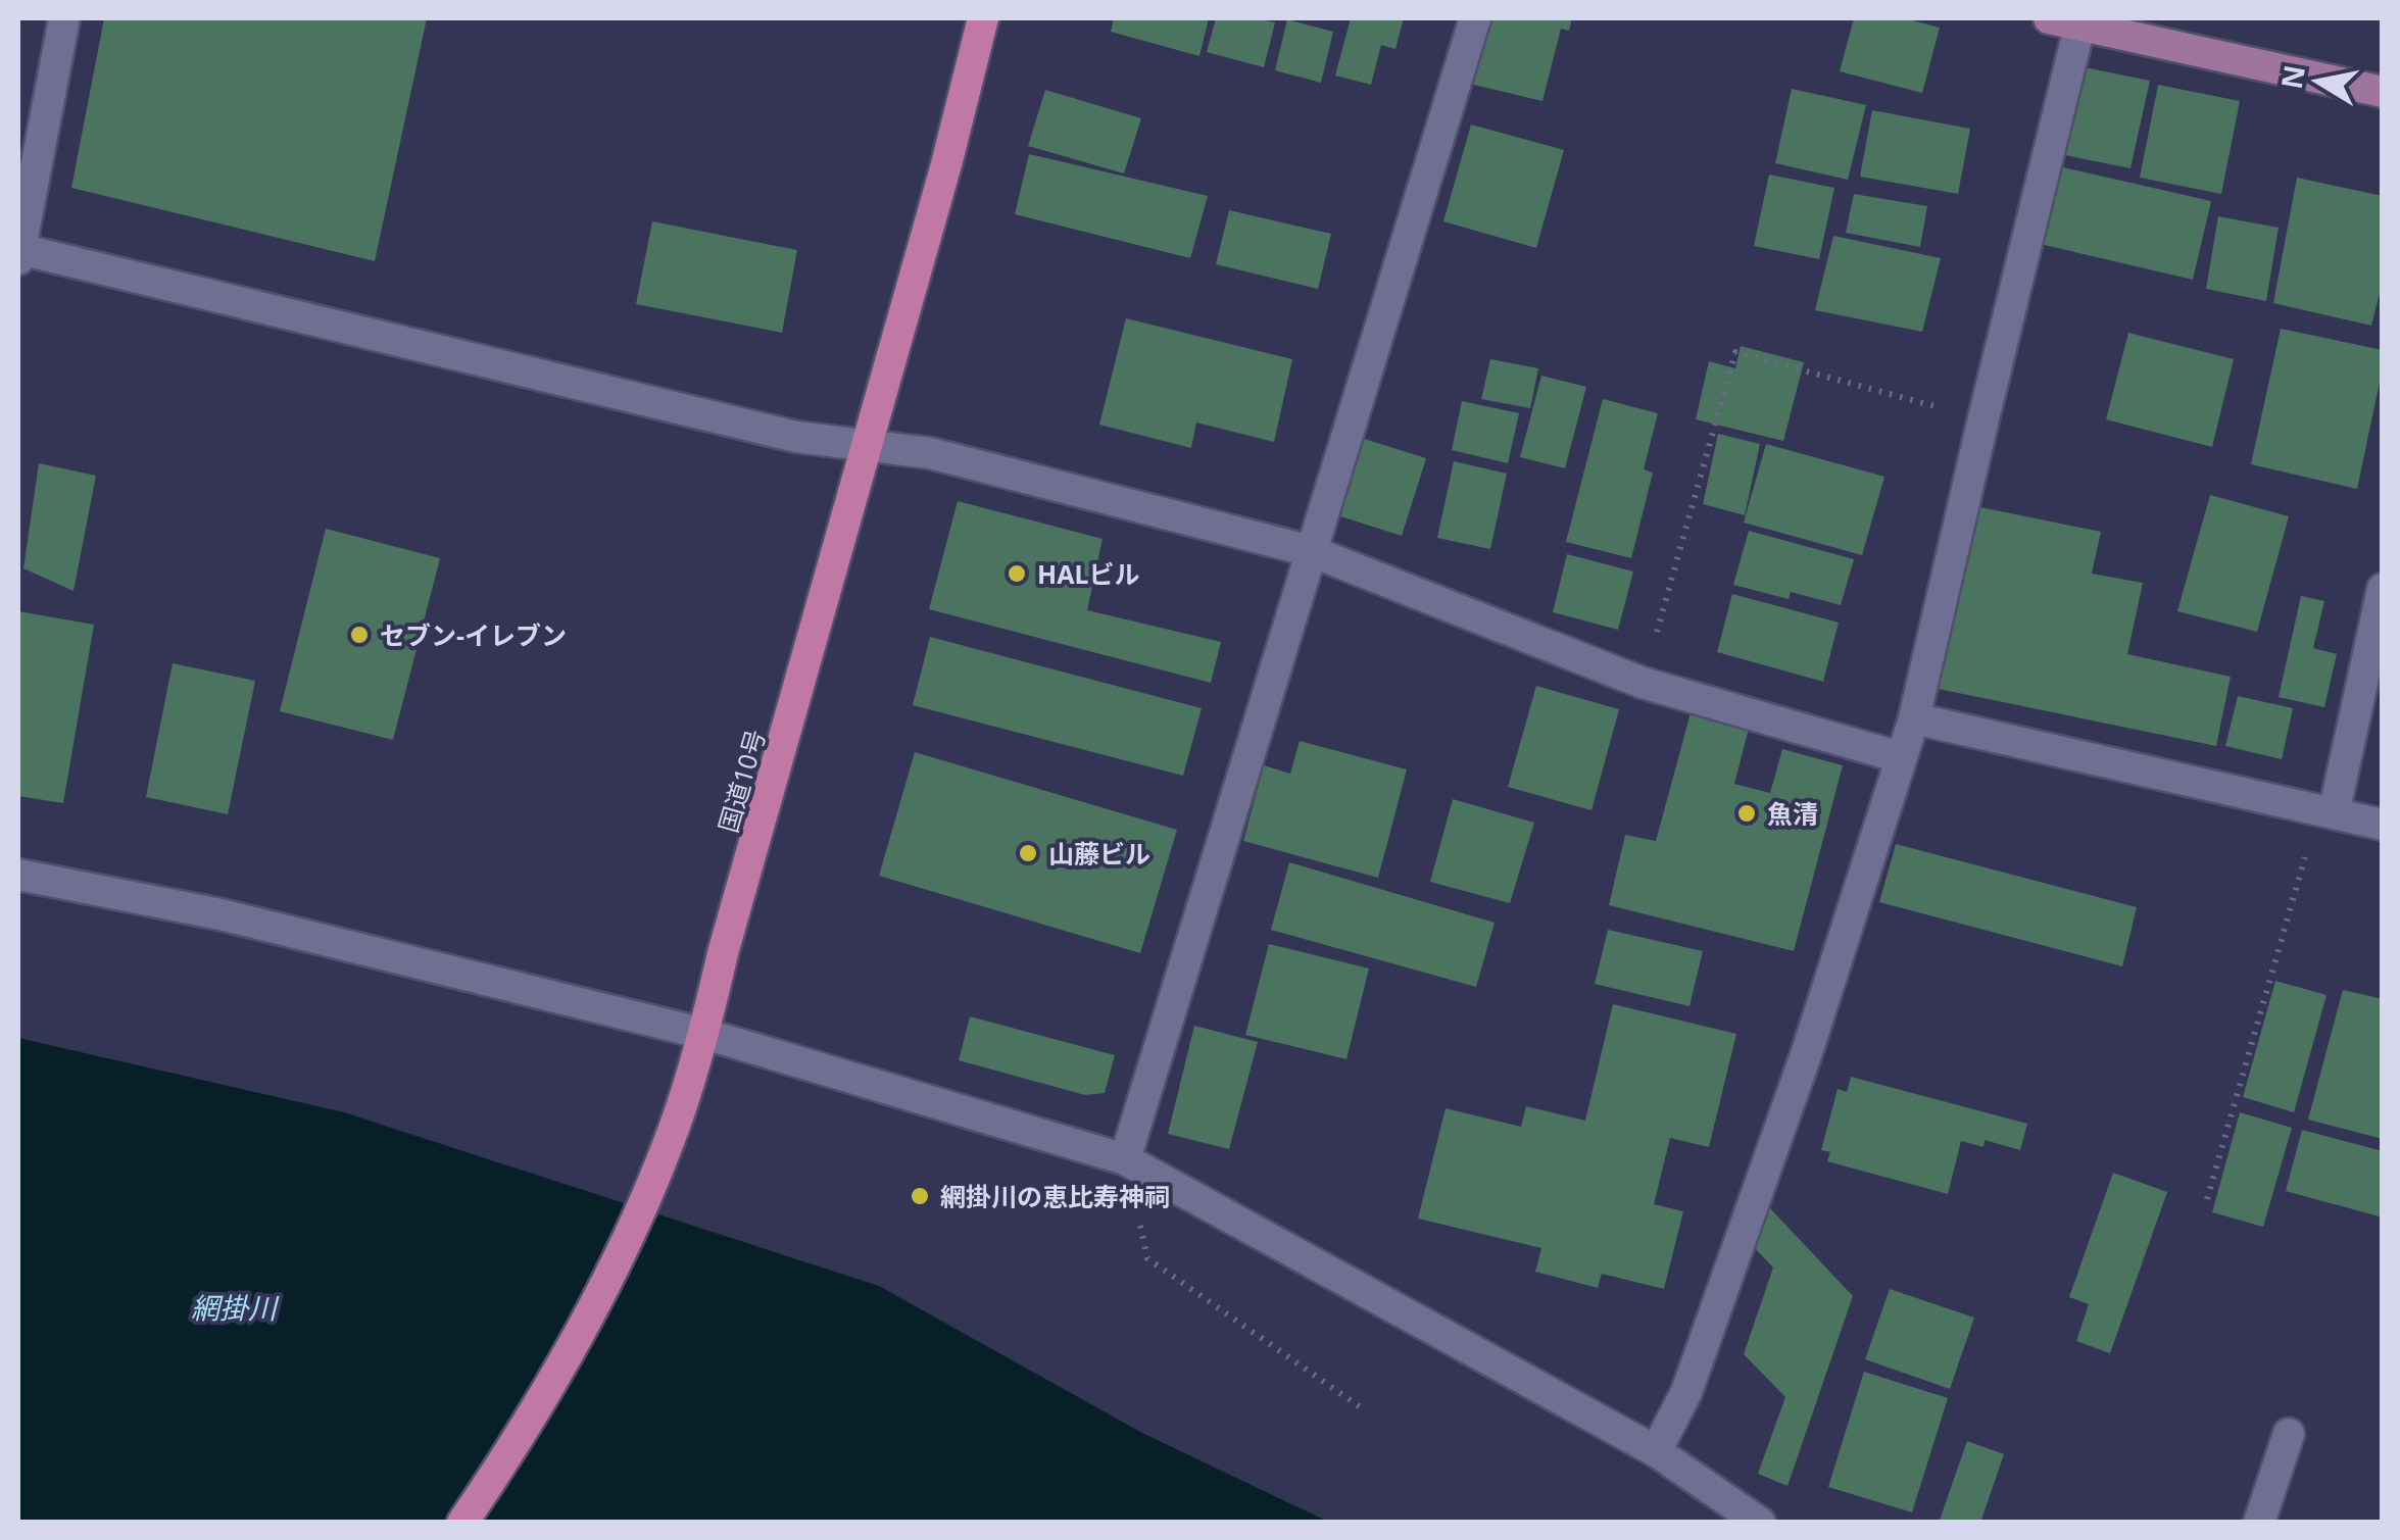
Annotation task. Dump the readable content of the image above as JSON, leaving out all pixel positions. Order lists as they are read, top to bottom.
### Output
{
  "streets": {
    "highway": ["国道10号"]
  },
  "water": ["網掛川"],
  "places": [
    "HALビル",
    "セブン-イレブン",
    "魚清",
    "山藤ビル",
    "網掛川の恵比寿神祠"
  ],
  "north": "left"
}
